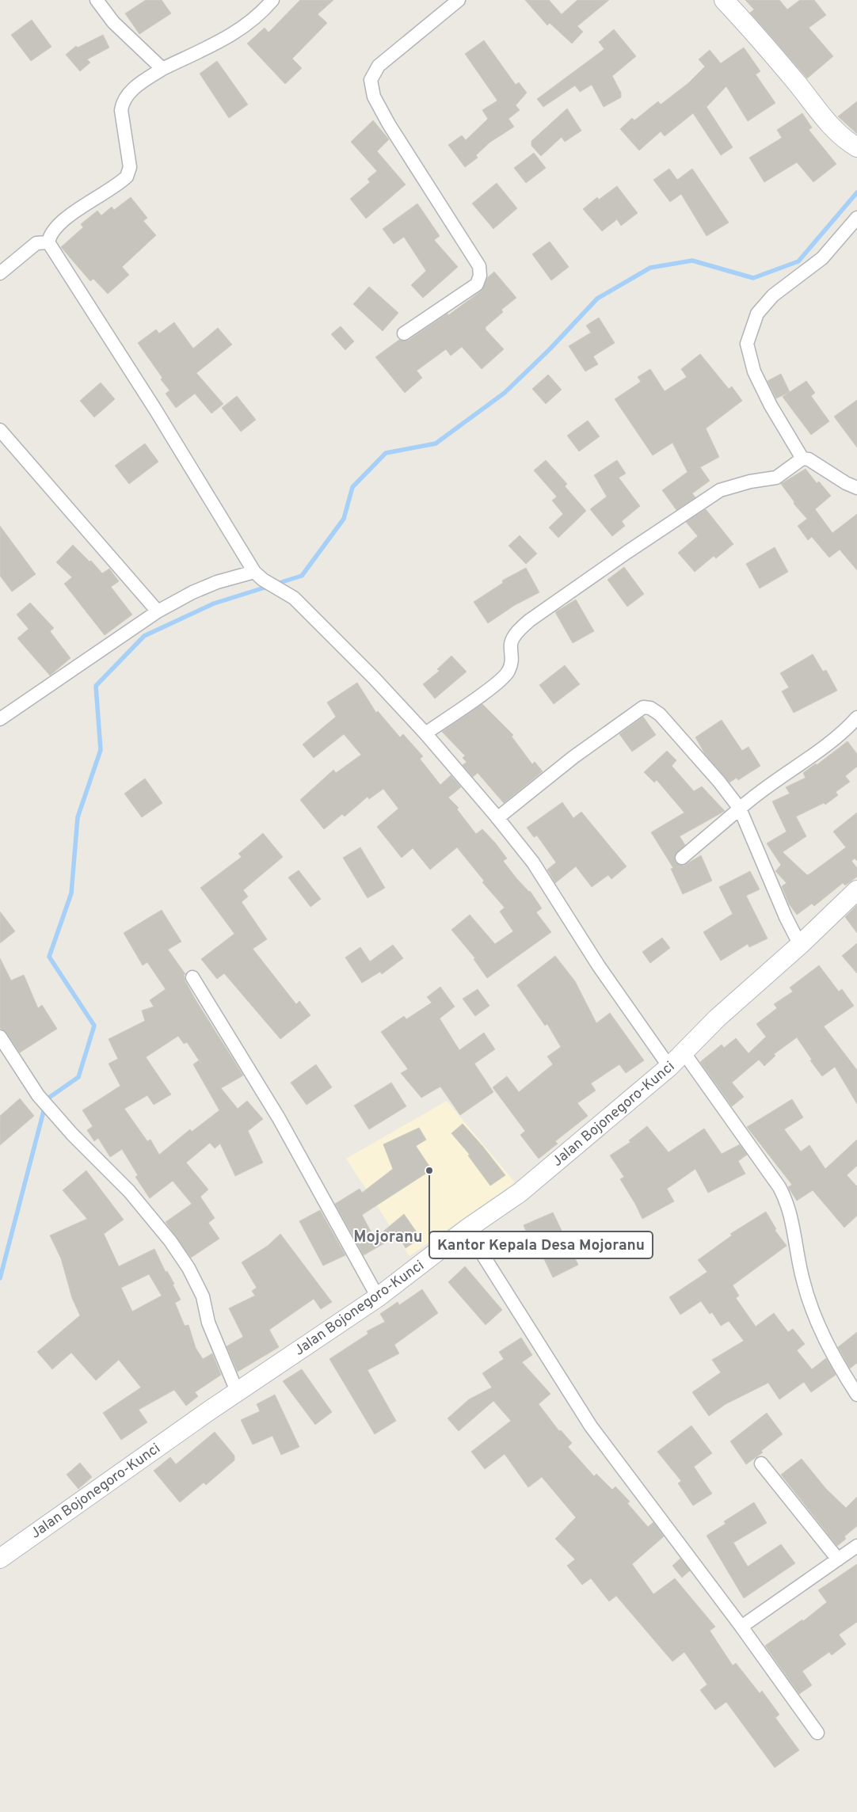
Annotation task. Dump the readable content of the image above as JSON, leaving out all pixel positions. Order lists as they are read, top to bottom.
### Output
{
  "streets": {
    "main road": ["Jalan Bojonegoro-Kunci"]
  },
  "districts": ["Mojoranu"],
  "places": ["Kantor Kepala Desa Mojoranu"]
}
